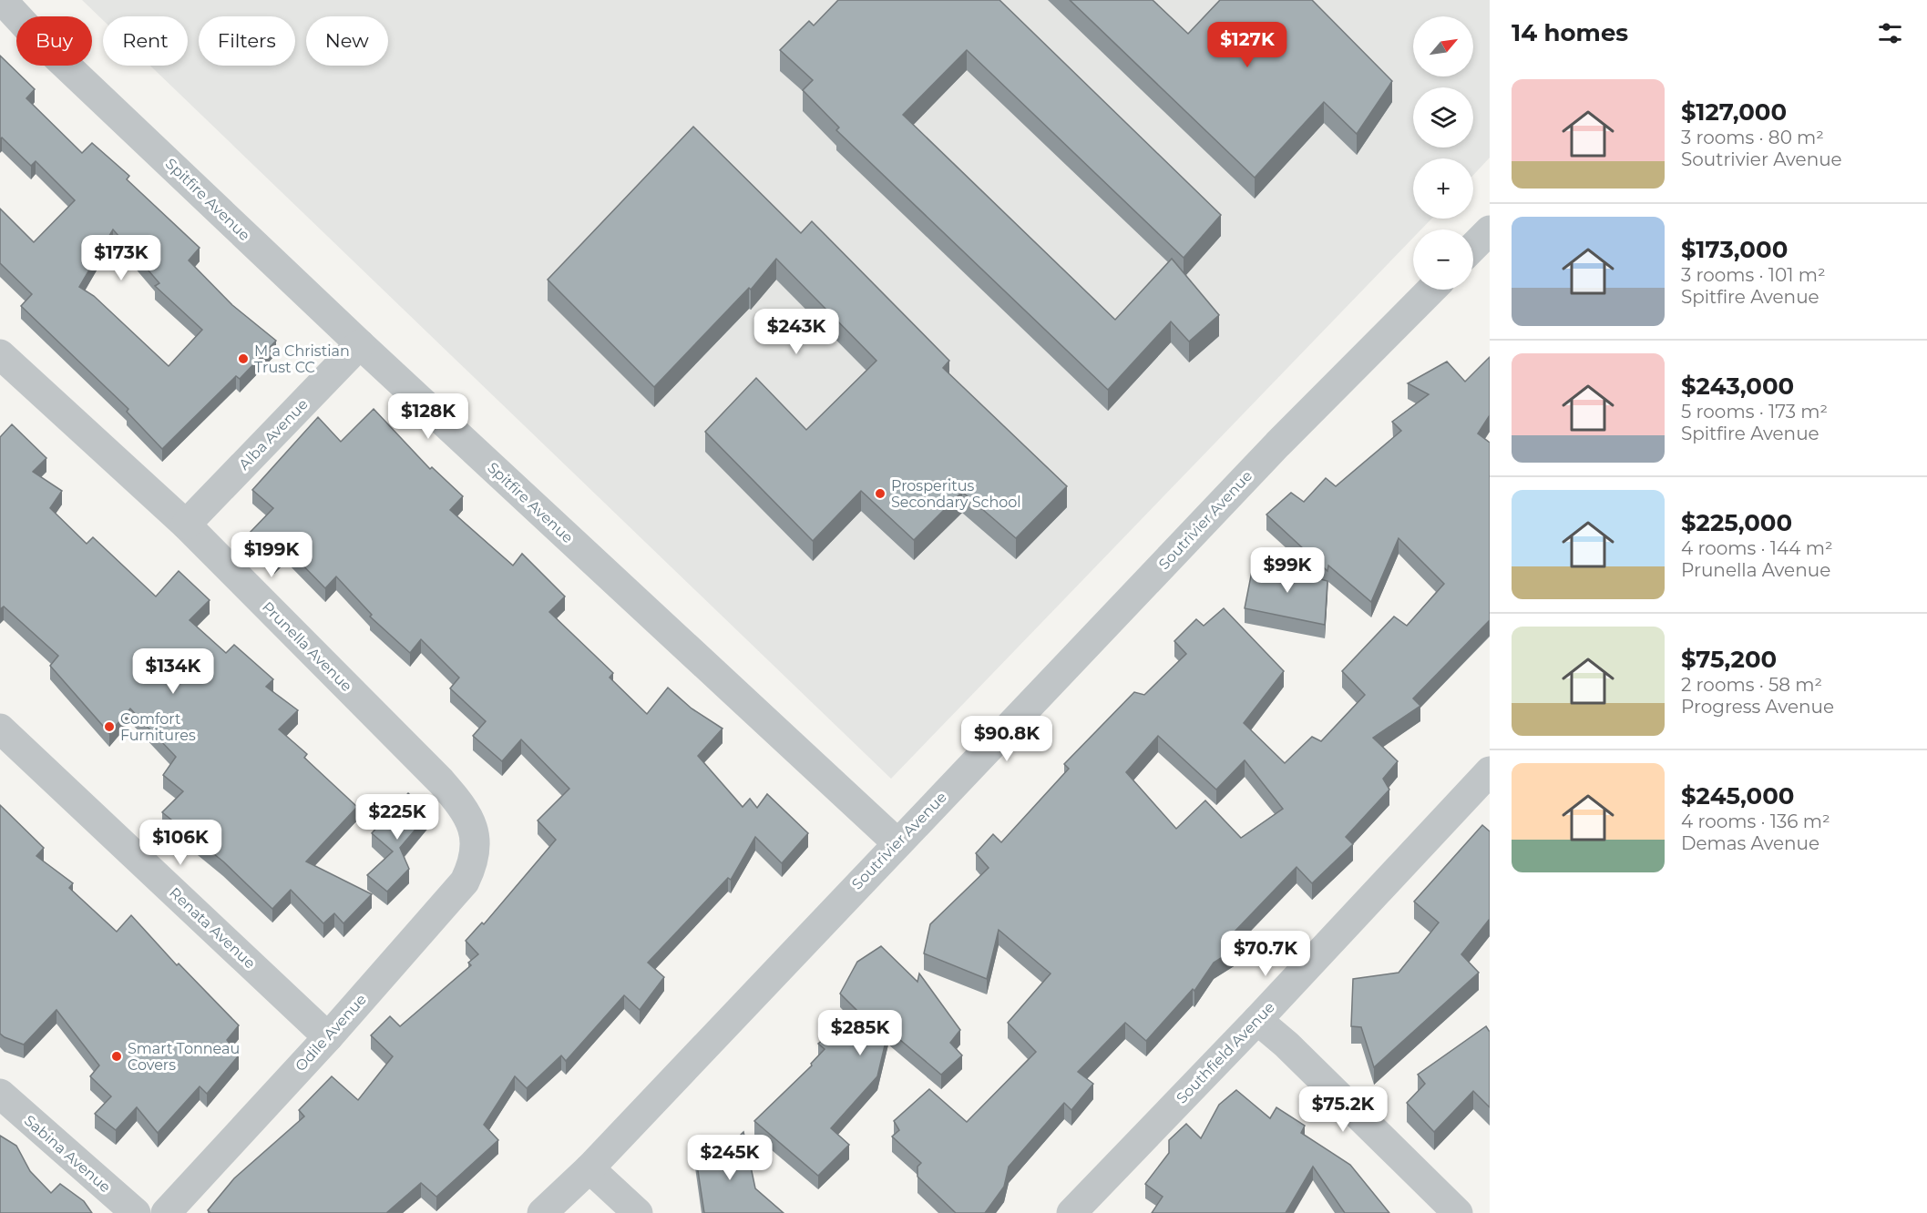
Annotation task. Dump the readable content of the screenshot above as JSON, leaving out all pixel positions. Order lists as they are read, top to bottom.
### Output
{
  "streets": {
    "street": [
      "Spitfire Avenue",
      "Alba Avenue",
      "Soutrivier Avenue",
      "Prunella Avenue",
      "Renata Avenue",
      "Odile Avenue",
      "Southfield Avenue",
      "Sabina Avenue"
    ]
  },
  "crossings": [
    ["Spitfire Avenue", "Alba Avenue"],
    ["Spitfire Avenue", "Soutrivier Avenue"],
    ["Alba Avenue", "Prunella Avenue"],
    ["Prunella Avenue", "Odile Avenue"],
    ["Renata Avenue", "Odile Avenue"]
  ],
  "places": [
    "M a Christian Trust CC",
    "Prosperitus Secondary School",
    "Comfort Furnitures",
    "Smart Tonneau Covers"
  ],
  "north": "top right",
  "page": {
    "heading": "14 homes",
    "map_buttons": ["+", "−"],
    "chip": [
      "Buy",
      "Rent",
      "Filters",
      "New"
    ],
    "price": [
      "$127K",
      "$173K",
      "$243K",
      "$128K",
      "$199K",
      "$99K",
      "$134K",
      "$90.8K",
      "$225K",
      "$106K",
      "$70.7K",
      "$285K",
      "$75.2K",
      "$245K"
    ],
    "list": [
      {
        "name": "$127,000",
        "note": "3 rooms · 80 m² · Soutrivier Avenue"
      },
      {
        "name": "$173,000",
        "note": "3 rooms · 101 m² · Spitfire Avenue"
      },
      {
        "name": "$243,000",
        "note": "5 rooms · 173 m² · Spitfire Avenue"
      },
      {
        "name": "$225,000",
        "note": "4 rooms · 144 m² · Prunella Avenue"
      },
      {
        "name": "$75,200",
        "note": "2 rooms · 58 m² · Progress Avenue"
      },
      {
        "name": "$245,000",
        "note": "4 rooms · 136 m² · Demas Avenue"
      }
    ]
  }
}
